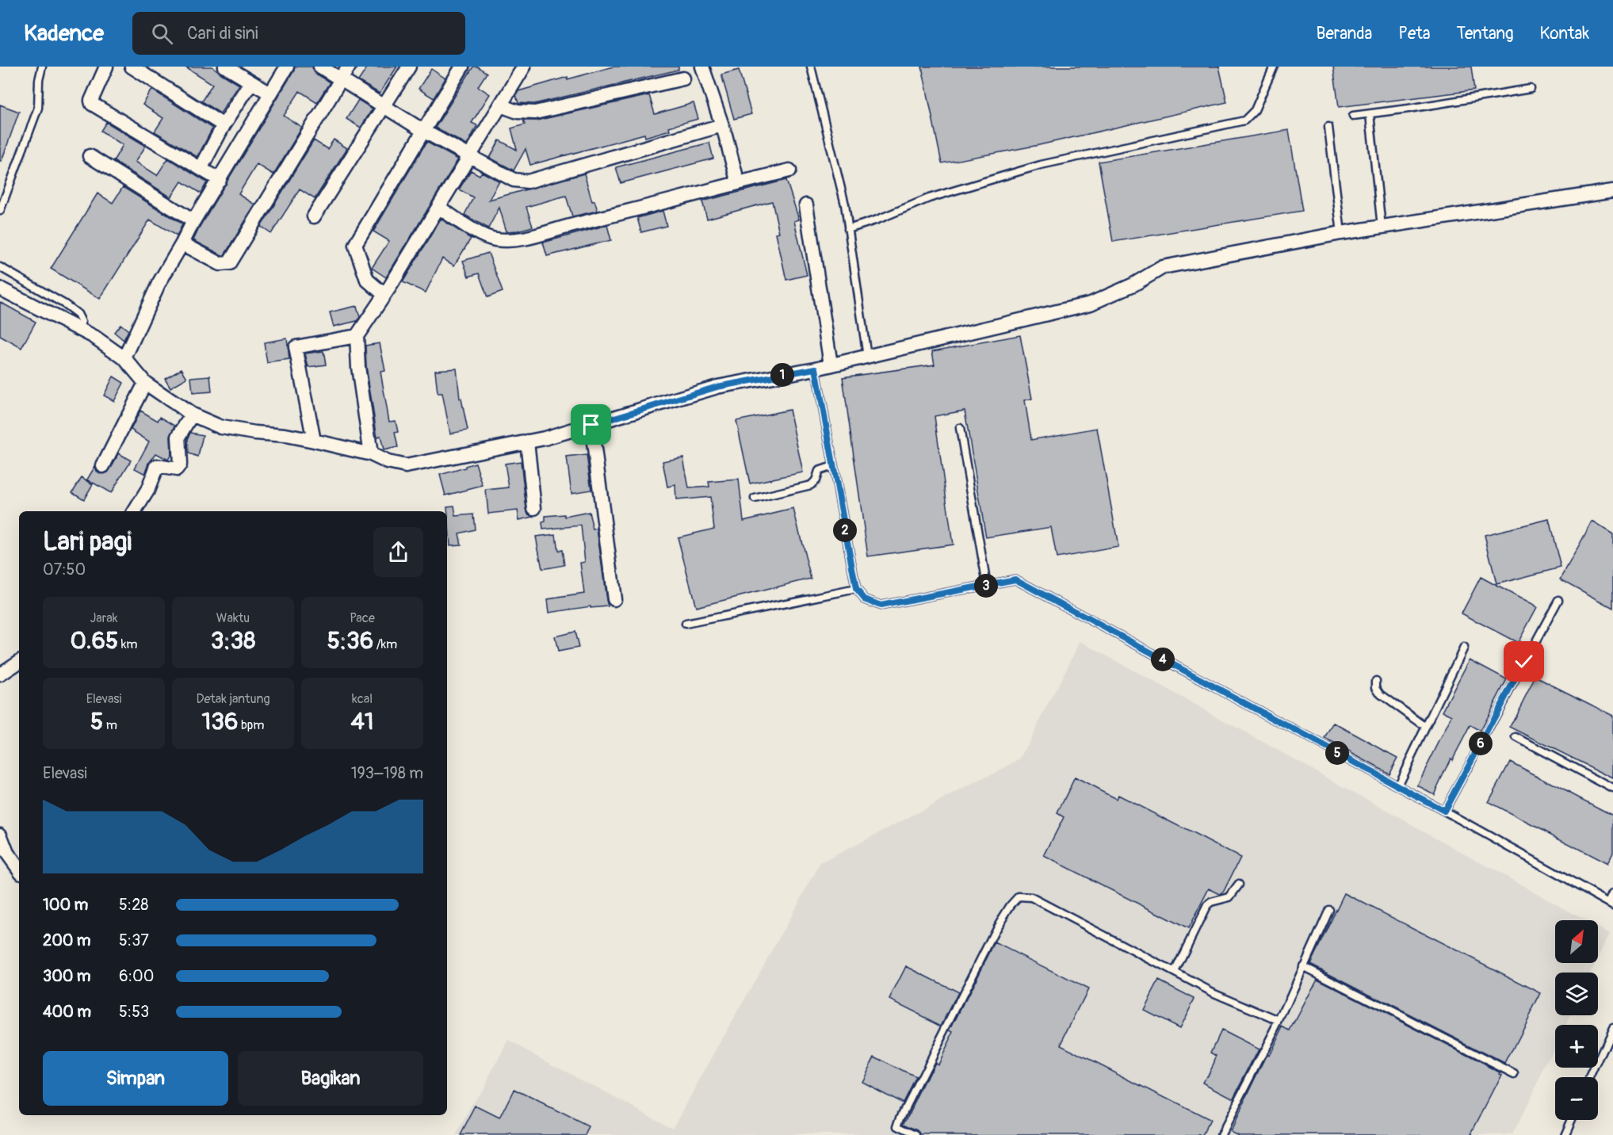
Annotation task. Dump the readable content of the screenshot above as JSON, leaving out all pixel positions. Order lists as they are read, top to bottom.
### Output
{
  "north": "top right",
  "page": {
    "header": "Kadence",
    "search": "Cari di sini",
    "nav": [
      "Beranda",
      "Peta",
      "Tentang",
      "Kontak"
    ],
    "pins": [
      "1",
      "2",
      "3",
      "4",
      "6",
      "5"
    ],
    "heading": ["Lari pagi", "07:50"],
    "stats": [
      ["Jarak", "0.65 km"],
      ["Waktu", "3:38"],
      ["Pace", "5:36 /km"],
      ["Elevasi", "5 m"],
      ["Detak jantung", "136 bpm"],
      ["kcal", "41"]
    ],
    "chart": ["Elevasi", "193–198 m"],
    "list": [
      {
        "name": "100 m",
        "note": "5:28"
      },
      {
        "name": "200 m",
        "note": "5:37"
      },
      {
        "name": "300 m",
        "note": "6:00"
      },
      {
        "name": "400 m",
        "note": "5:53"
      }
    ],
    "map_buttons": ["+", "−"],
    "buttons": ["Simpan", "Bagikan"]
  }
}
